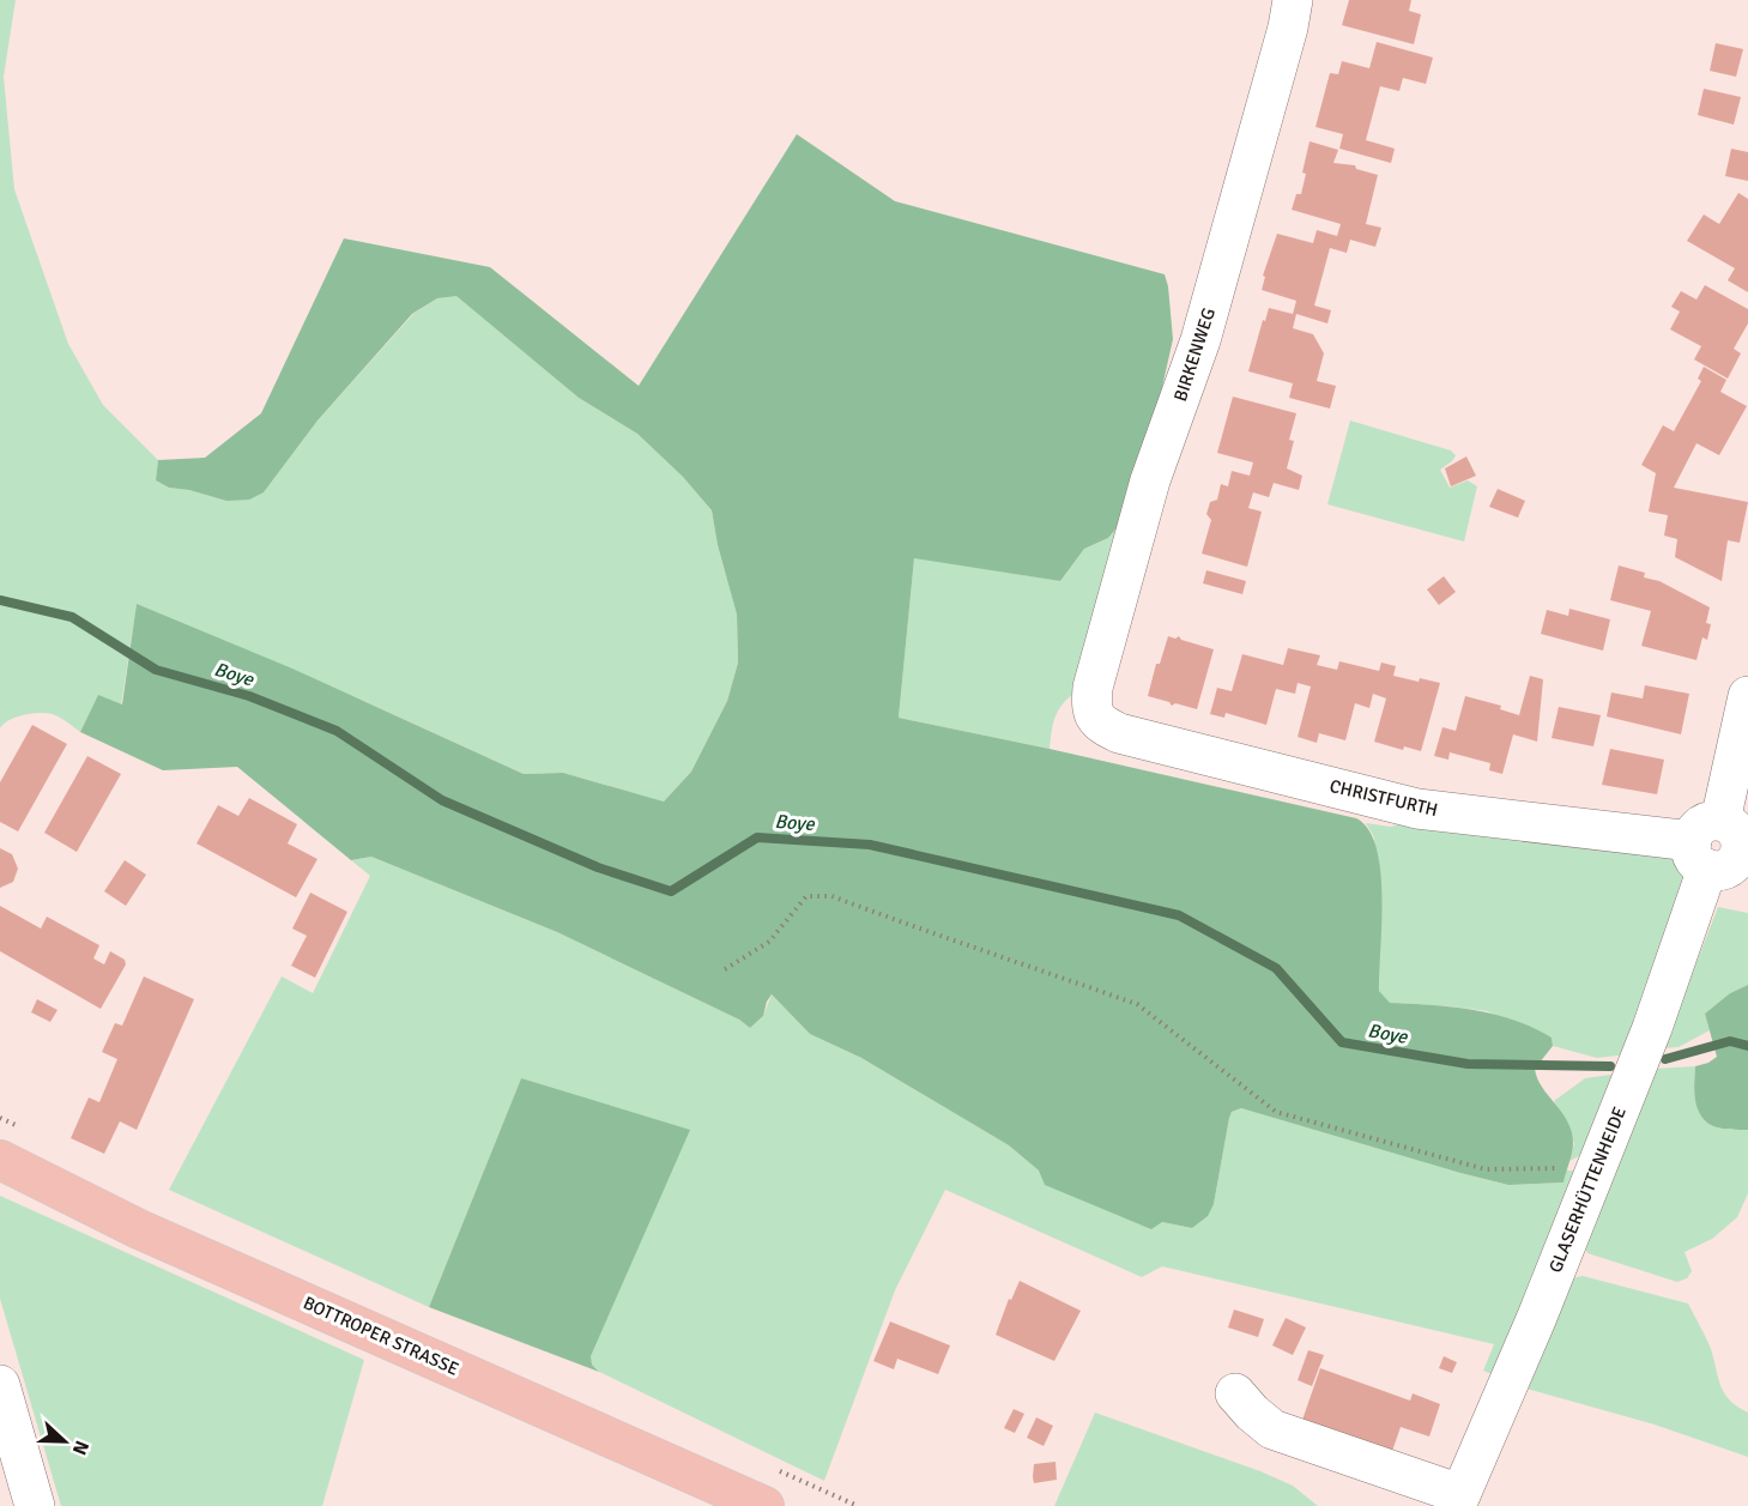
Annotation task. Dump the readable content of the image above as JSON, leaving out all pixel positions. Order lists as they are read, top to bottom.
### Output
{
  "streets": {
    "main road": ["BOTTROPER STRASSE"],
    "street": ["BIRKENWEG", "CHRISTFURTH", "GLASERHÜTTENHEIDE"]
  },
  "crossings": [
    ["BIRKENWEG", "CHRISTFURTH"],
    ["CHRISTFURTH", "GLASERHÜTTENHEIDE"]
  ],
  "water": ["Boye"],
  "north": "right"
}
